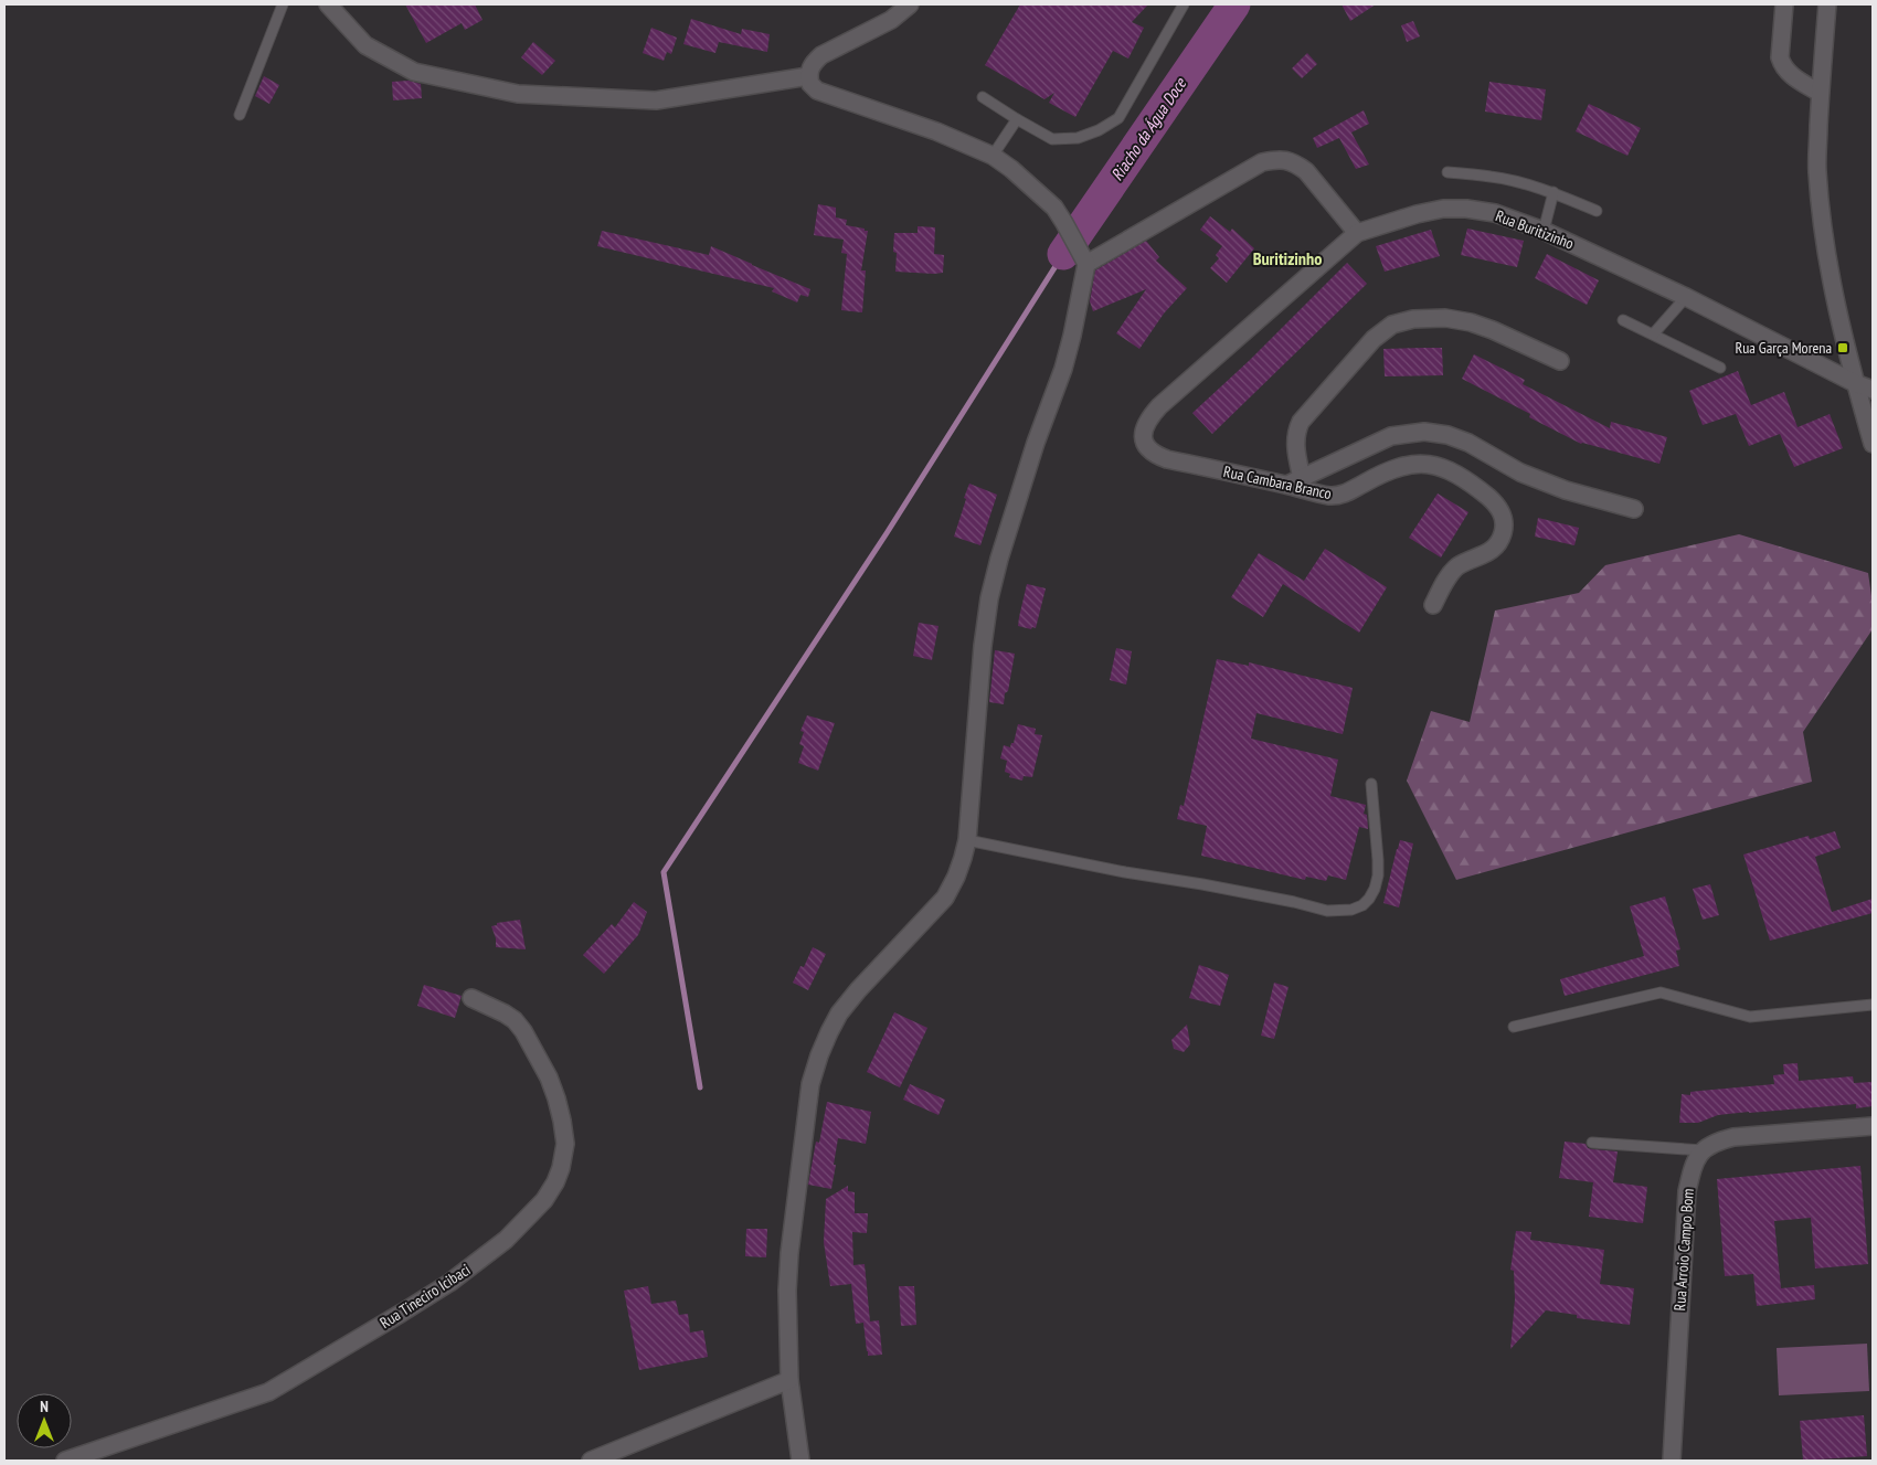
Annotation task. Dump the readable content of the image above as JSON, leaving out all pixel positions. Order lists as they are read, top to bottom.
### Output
{
  "streets": {
    "street": [
      "Rua Buritizinho",
      "Rua Cambara Branco",
      "Rua Arroio Campo Bom",
      "Rua Tineciro Icibaci"
    ]
  },
  "crossings": [
    ["Rua Buritizinho", "Rua Cambara Branco"]
  ],
  "districts": ["Buritizinho"],
  "water": ["Riacho da Água Doce"],
  "places": {
    "transit": ["Rua Garça Morena"]
  },
  "north": "top"
}
